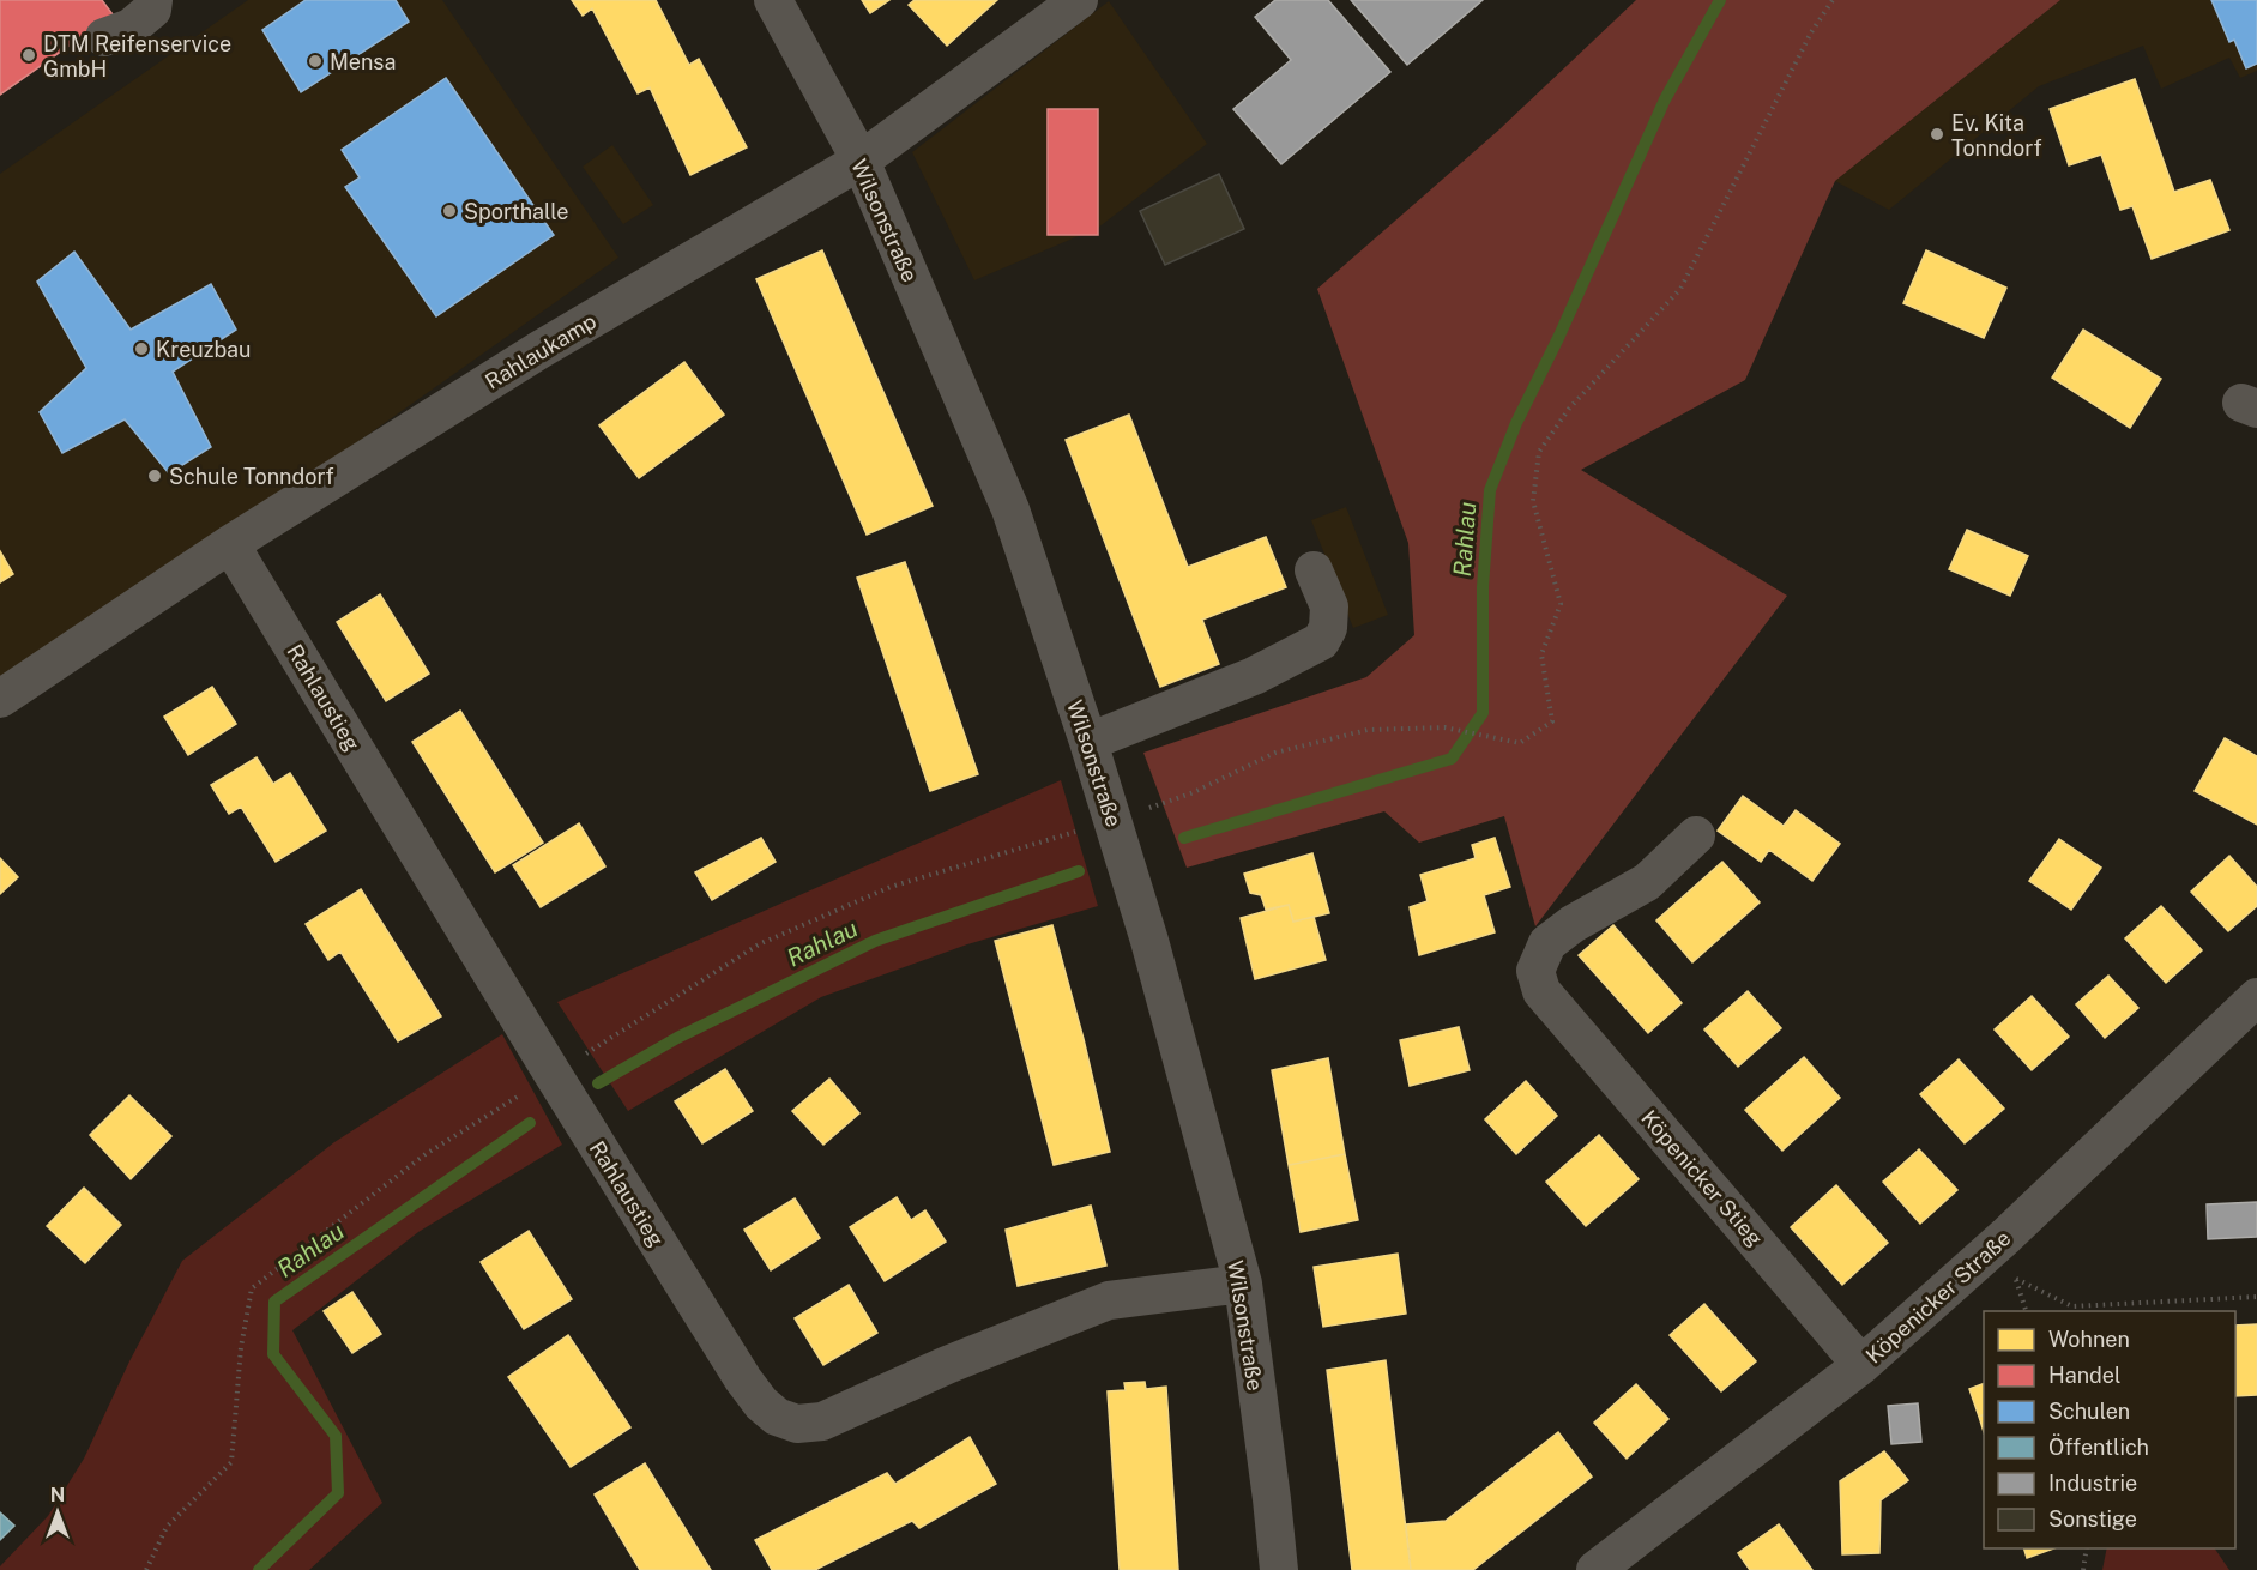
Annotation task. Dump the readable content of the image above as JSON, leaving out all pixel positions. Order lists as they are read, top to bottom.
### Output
{
  "streets": {
    "street": [
      "Wilsonstraße",
      "Rahlaukamp",
      "Rahlaustieg",
      "Köpenicker Stieg",
      "Köpenicker Straße"
    ]
  },
  "crossings": [
    ["Wilsonstraße", "Rahlaukamp"],
    ["Wilsonstraße", "Rahlaustieg"],
    ["Rahlaukamp", "Rahlaustieg"],
    ["Köpenicker Stieg", "Köpenicker Straße"]
  ],
  "water": ["Rahlau"],
  "places": [
    "DTM Reifenservice GmbH",
    "Mensa",
    "Ev. Kita Tonndorf",
    "Sporthalle",
    "Kreuzbau",
    "Schule Tonndorf"
  ],
  "legend": [
    "Wohnen",
    "Handel",
    "Schulen",
    "Öffentlich",
    "Industrie",
    "Sonstige"
  ],
  "north": "top"
}
